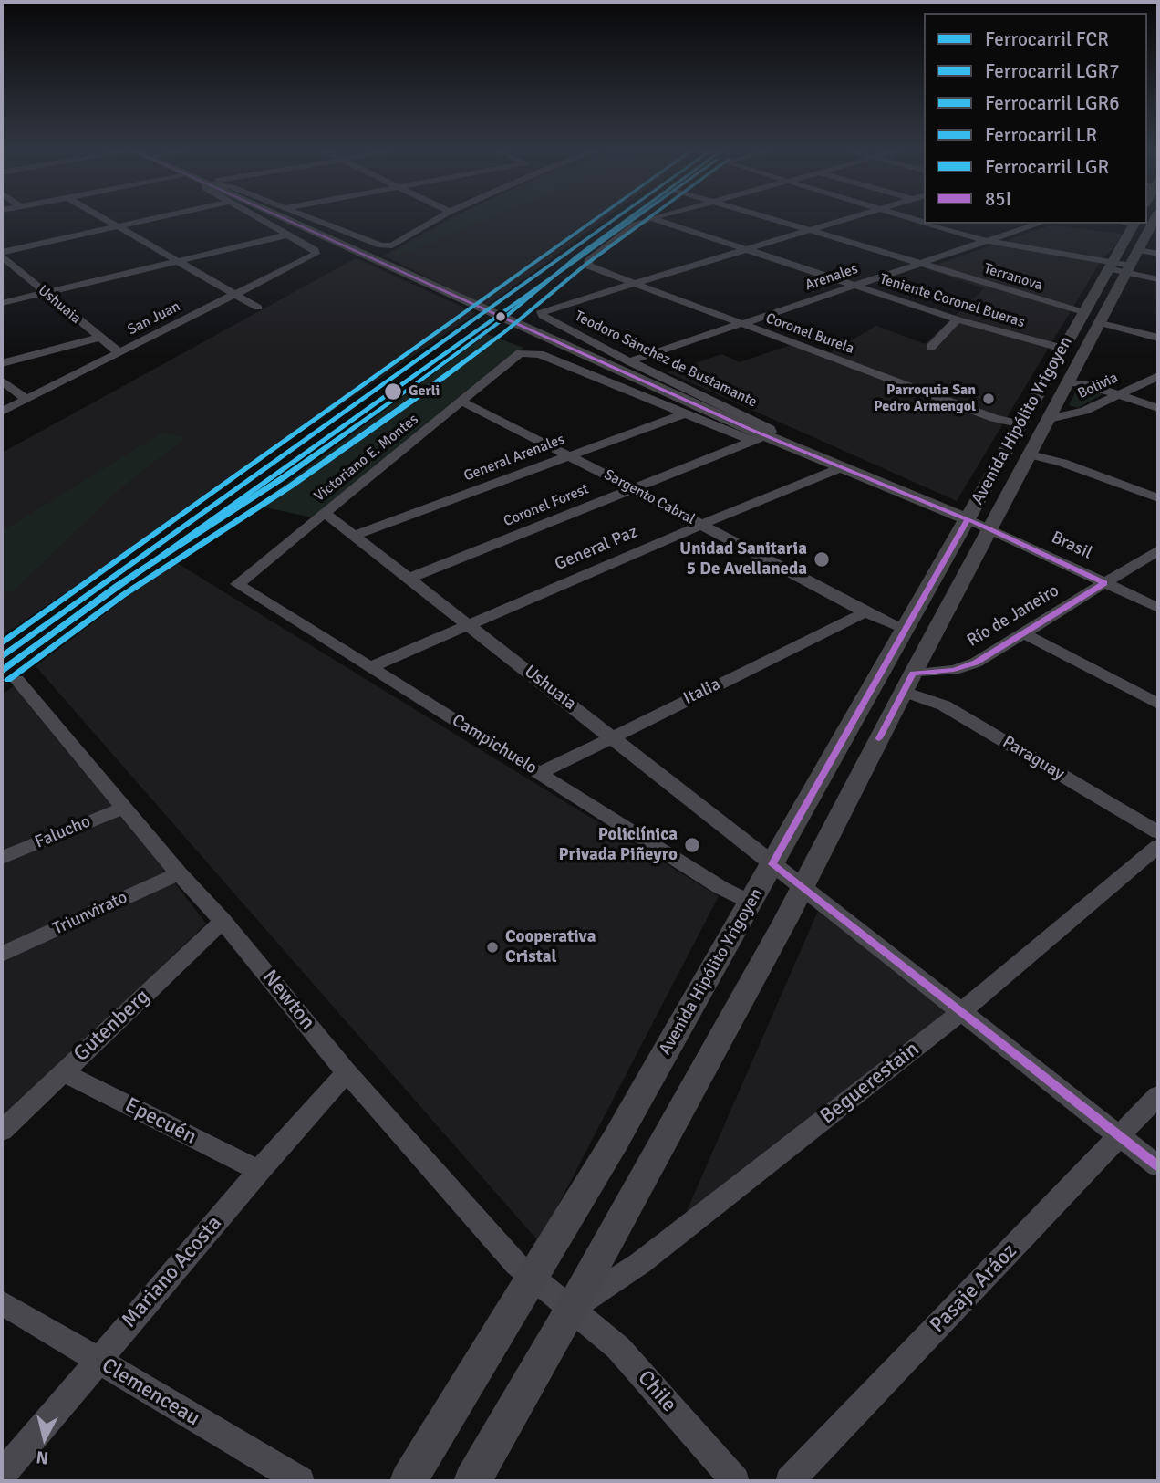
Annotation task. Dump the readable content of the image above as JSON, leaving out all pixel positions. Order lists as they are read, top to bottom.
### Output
{
  "streets": {
    "main road": ["Avenida Hipólito Yrigoyen"],
    "street": [
      "Arenales",
      "Terranova",
      "Teniente Coronel Bueras",
      "Ushuaia",
      "San Juan",
      "Coronel Burela",
      "Teodoro Sánchez de Bustamante",
      "Bolivia",
      "Victoriano E. Montes",
      "General Arenales",
      "Sargento Cabral",
      "Coronel Forest",
      "Brasil",
      "General Paz",
      "Río de Janeiro",
      "Italia",
      "Campichuelo",
      "Paraguay",
      "Falucho",
      "Triunvirato",
      "Newton",
      "Gutenberg",
      "Beguerestain",
      "Epecuén",
      "Mariano Acosta",
      "Pasaje Aráoz",
      "Chile",
      "Clemenceau"
    ]
  },
  "crossings": [
    ["Arenales", "Terranova"],
    ["Arenales", "Teniente Coronel Bueras"],
    ["Arenales", "Coronel Burela"],
    ["Arenales", "Teodoro Sánchez de Bustamante"],
    ["Terranova", "Avenida Hipólito Yrigoyen"],
    ["Teniente Coronel Bueras", "Avenida Hipólito Yrigoyen"],
    ["Ushuaia", "San Juan"],
    ["Ushuaia", "Avenida Hipólito Yrigoyen"],
    ["Ushuaia", "Victoriano E. Montes"],
    ["Ushuaia", "General Arenales"],
    ["Ushuaia", "Coronel Forest"],
    ["Ushuaia", "General Paz"],
    ["Ushuaia", "Italia"],
    ["Ushuaia", "Beguerestain"],
    ["Ushuaia", "Pasaje Aráoz"],
    ["Coronel Burela", "Teodoro Sánchez de Bustamante"],
    ["Coronel Burela", "Avenida Hipólito Yrigoyen"],
    ["Teodoro Sánchez de Bustamante", "Coronel Forest"],
    ["Bolivia", "Avenida Hipólito Yrigoyen"],
    ["Avenida Hipólito Yrigoyen", "Sargento Cabral"],
    ["Avenida Hipólito Yrigoyen", "Brasil"],
    ["Avenida Hipólito Yrigoyen", "Río de Janeiro"],
    ["Avenida Hipólito Yrigoyen", "Campichuelo"],
    ["Avenida Hipólito Yrigoyen", "Paraguay"],
    ["Avenida Hipólito Yrigoyen", "Newton"],
    ["Avenida Hipólito Yrigoyen", "Beguerestain"],
    ["Avenida Hipólito Yrigoyen", "Chile"],
    ["Victoriano E. Montes", "Sargento Cabral"],
    ["Victoriano E. Montes", "Campichuelo"],
    ["General Arenales", "Sargento Cabral"],
    ["Sargento Cabral", "Coronel Forest"],
    ["Sargento Cabral", "General Paz"],
    ["Sargento Cabral", "Italia"],
    ["Brasil", "Río de Janeiro"],
    ["General Paz", "Campichuelo"],
    ["Río de Janeiro", "Paraguay"],
    ["Italia", "Campichuelo"],
    ["Falucho", "Newton"],
    ["Triunvirato", "Newton"],
    ["Newton", "Gutenberg"],
    ["Newton", "Beguerestain"],
    ["Newton", "Mariano Acosta"],
    ["Newton", "Chile"],
    ["Gutenberg", "Epecuén"],
    ["Beguerestain", "Chile"],
    ["Epecuén", "Mariano Acosta"],
    ["Mariano Acosta", "Clemenceau"]
  ],
  "places": [
    "Gerli",
    "Parroquia San Pedro Armengol",
    "Unidad Sanitaria 5 De Avellaneda",
    "Policlínica Privada Piñeyro",
    "Cooperativa Cristal"
  ],
  "lines": [
    "rail line FCR",
    "rail line LGR7",
    "rail line LGR6",
    "rail line LR",
    "rail line LGR",
    "transit line 85I"
  ],
  "legend": [
    "Ferrocarril FCR",
    "Ferrocarril LGR7",
    "Ferrocarril LGR6",
    "Ferrocarril LR",
    "Ferrocarril LGR",
    "85I"
  ],
  "north": "bottom"
}
